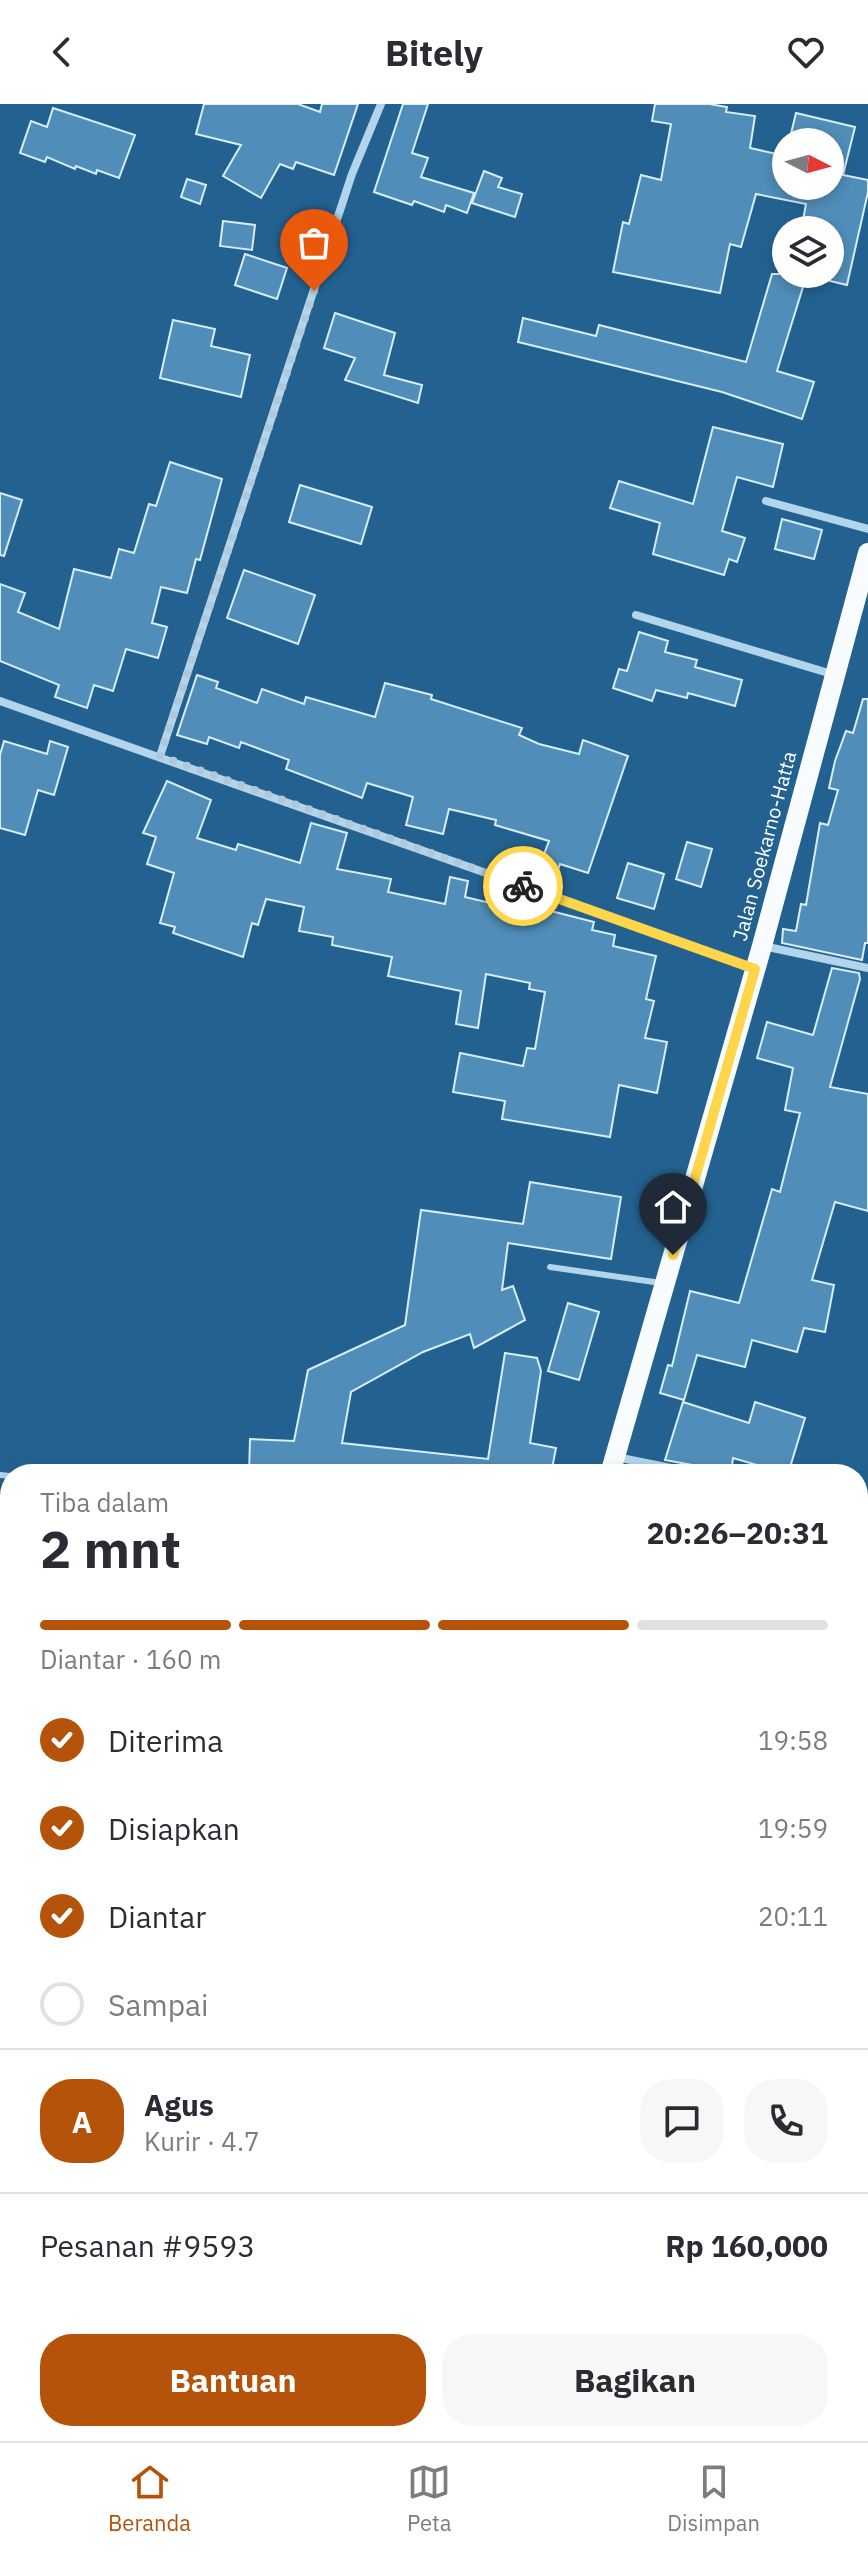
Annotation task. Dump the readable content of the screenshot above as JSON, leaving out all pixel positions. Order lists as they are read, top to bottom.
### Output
{
  "streets": {
    "main road": ["Jalan Soekarno-Hatta"]
  },
  "north": "right",
  "page": {
    "header": "Bitely",
    "heading": ["2 mnt", "Tiba dalam", "20:26–20:31"],
    "panel": [
      "Agus",
      "Kurir · 4.7",
      "Pesanan #9593",
      "Rp 160,000"
    ],
    "bar": "Diantar · 160 m",
    "list": [
      ["Diterima", "19:58"],
      ["Disiapkan", "19:59"],
      ["Diantar", "20:11"],
      "Sampai"
    ],
    "round": "A",
    "buttons": ["Bantuan", "Bagikan"],
    "tabs": ["Beranda", "Peta", "Disimpan"]
  }
}
